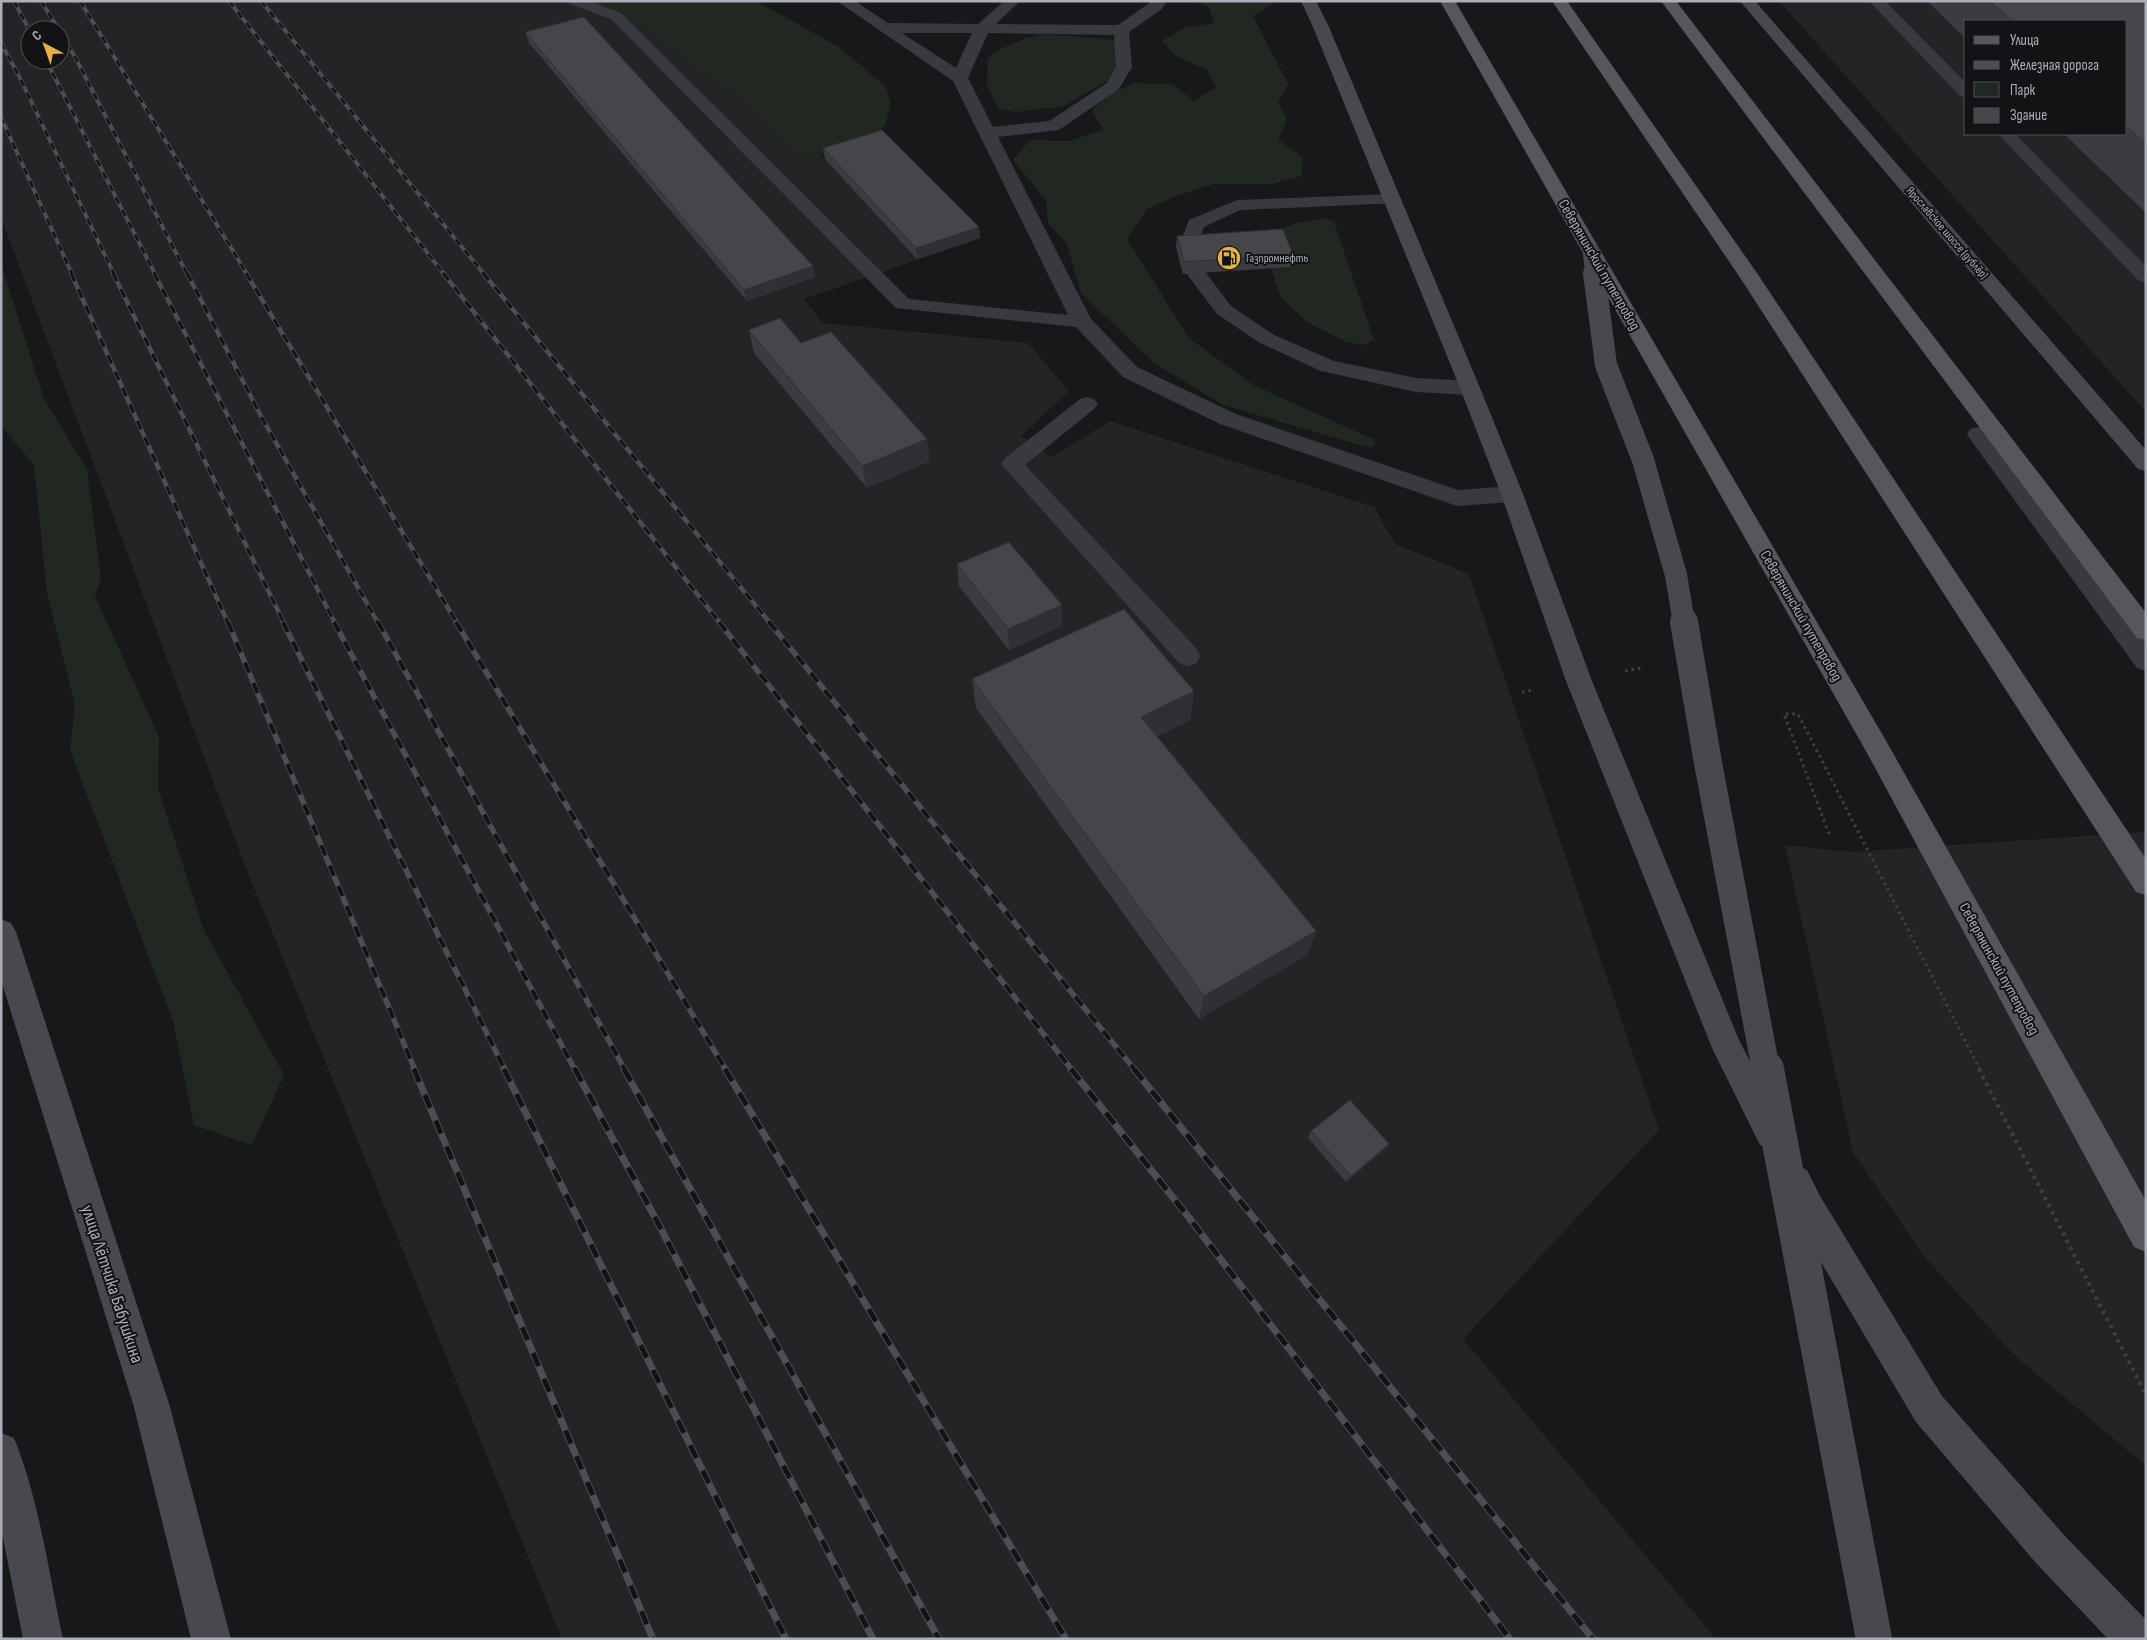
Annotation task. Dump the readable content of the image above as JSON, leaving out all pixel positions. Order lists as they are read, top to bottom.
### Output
{
  "streets": {
    "main road": ["Северянинский путепровод"],
    "street": ["Ярославское шоссе (дублёр)", "улица Лётчика Бабушкина"]
  },
  "places": {
    "fuel station": ["Газпромнефть"]
  },
  "legend": [
    "Улица",
    "Железная дорога",
    "Парк",
    "Здание"
  ],
  "north": "top left"
}
